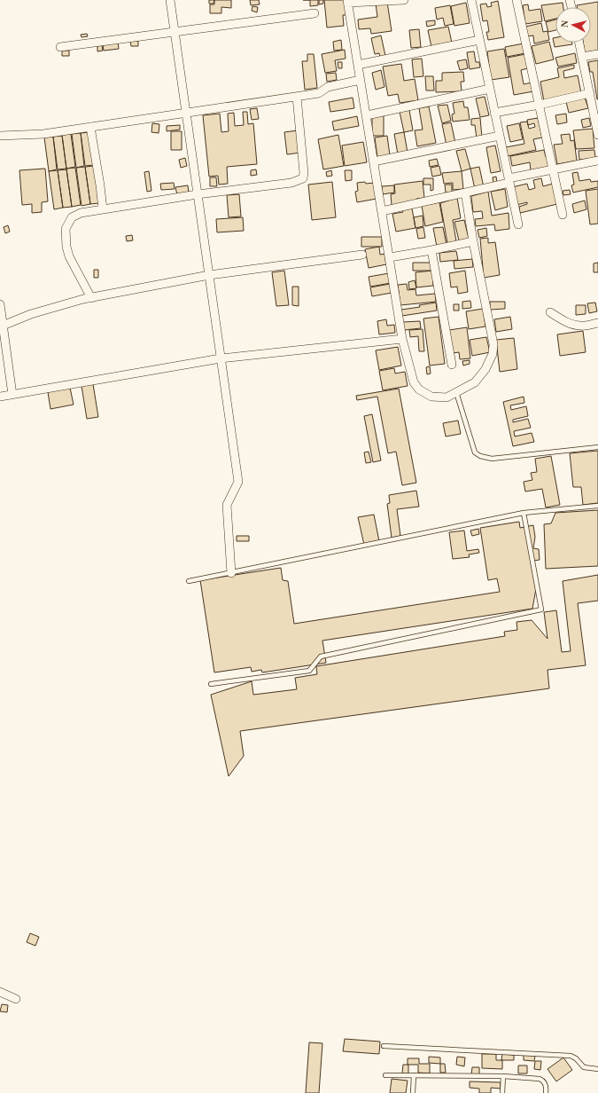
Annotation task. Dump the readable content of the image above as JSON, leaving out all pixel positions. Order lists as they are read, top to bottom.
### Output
{
  "north": "left"
}
